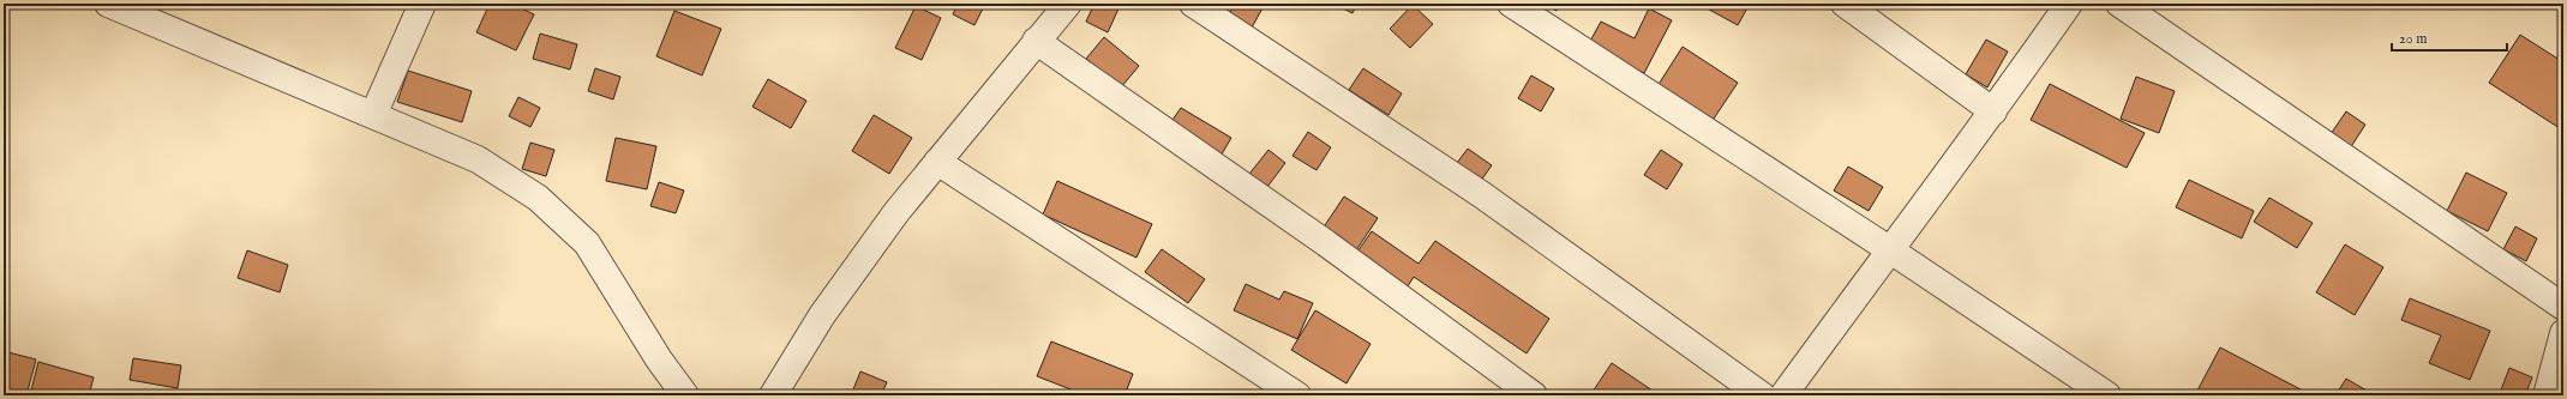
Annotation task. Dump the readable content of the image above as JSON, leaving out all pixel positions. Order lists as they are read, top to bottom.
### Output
{
  "scale_bar": "20 m"
}
